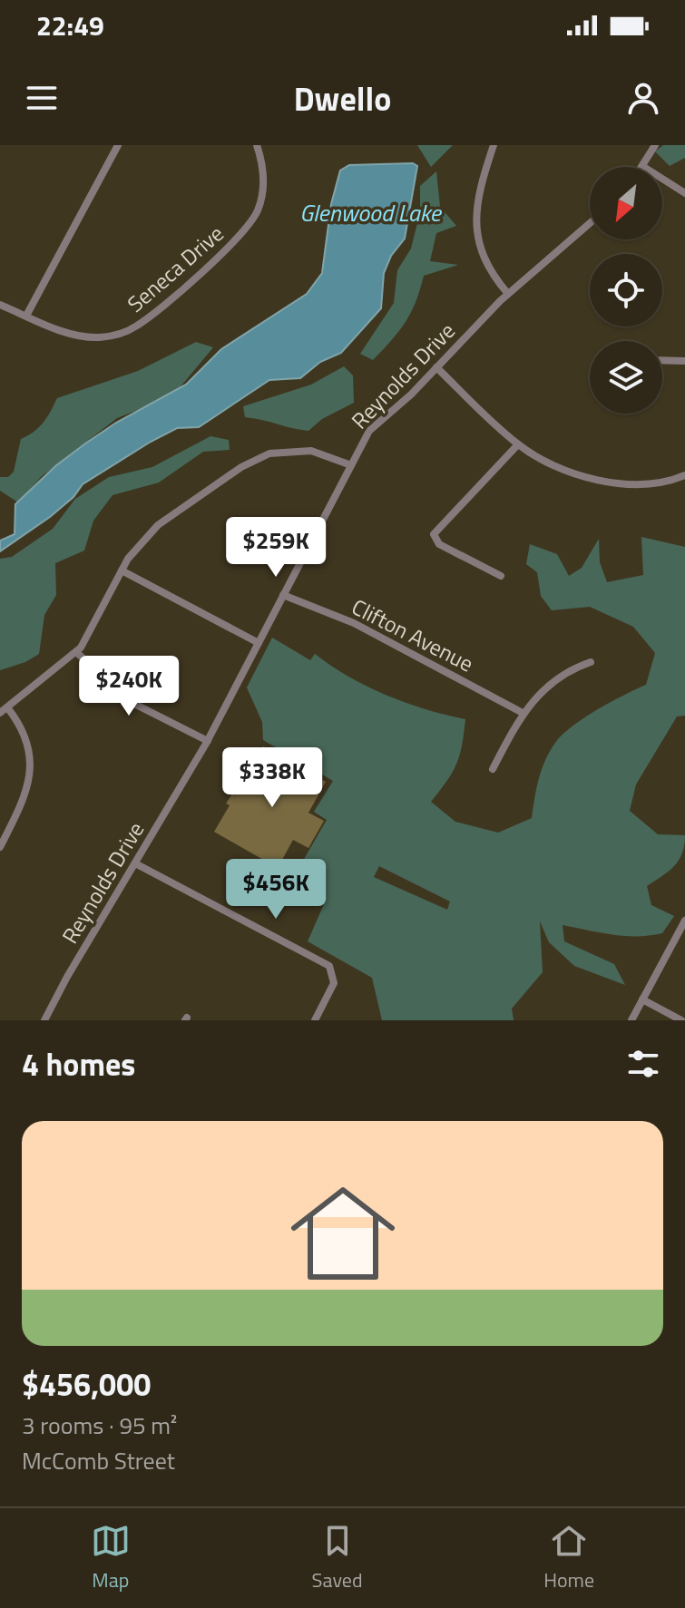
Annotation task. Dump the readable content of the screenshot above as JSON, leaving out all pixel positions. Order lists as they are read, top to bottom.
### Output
{
  "streets": {
    "street": ["Seneca Drive", "Reynolds Drive", "Clifton Avenue"]
  },
  "crossings": [
    ["Reynolds Drive", "Clifton Avenue"]
  ],
  "water": ["Glenwood Lake"],
  "north": "bottom left",
  "page": {
    "status": "22:49",
    "header": "Dwello",
    "price": [
      "$259K",
      "$240K",
      "$338K",
      "$456K"
    ],
    "heading": "4 homes",
    "list": [
      {
        "name": "$456,000",
        "note": "3 rooms · 95 m² · McComb Street"
      }
    ],
    "tabs": ["Map", "Saved", "Home"]
  }
}
